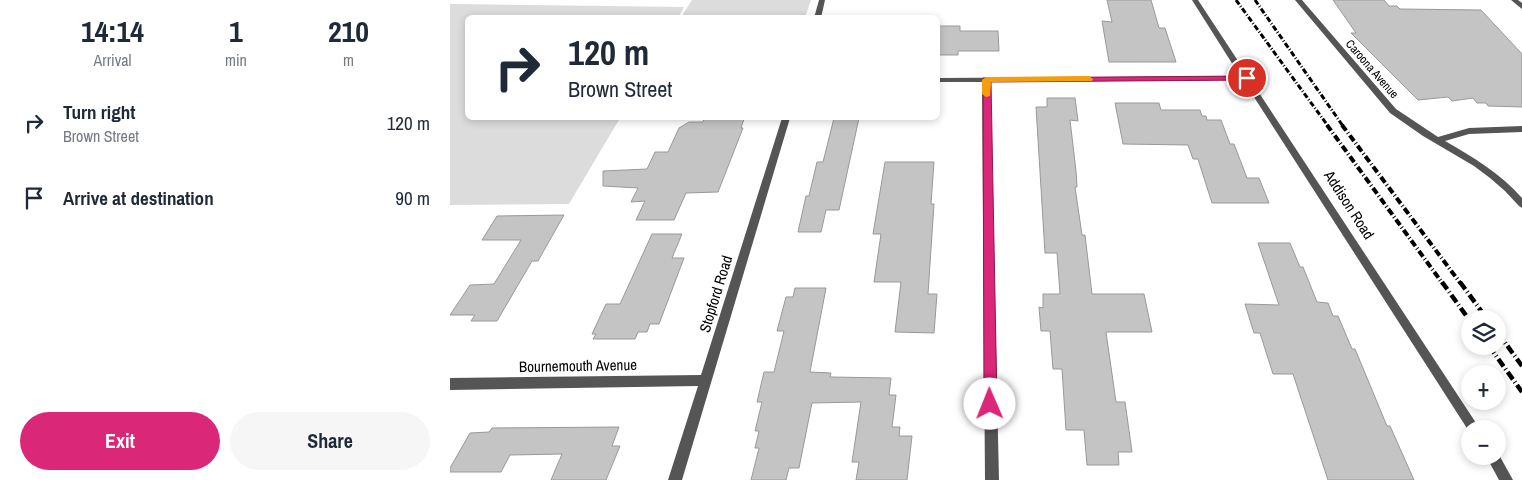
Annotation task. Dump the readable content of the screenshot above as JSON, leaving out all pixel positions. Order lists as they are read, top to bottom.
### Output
{
  "streets": {
    "street": [
      "Caroona Avenue",
      "Addison Road",
      "Stopford Road",
      "Bournemouth Avenue"
    ]
  },
  "crossings": [
    ["Stopford Road", "Bournemouth Avenue"]
  ],
  "page": {
    "eta": [
      "14:14",
      "Arrival",
      "1",
      "min",
      "210",
      "m"
    ],
    "turn": ["120 m", "Brown Street"],
    "list": [
      {
        "name": "Turn right",
        "note": "Brown Street",
        "value": "120 m"
      },
      {
        "name": "Arrive at destination",
        "value": "90 m"
      }
    ],
    "map_buttons": ["+", "−"],
    "buttons": ["Exit", "Share"]
  }
}
